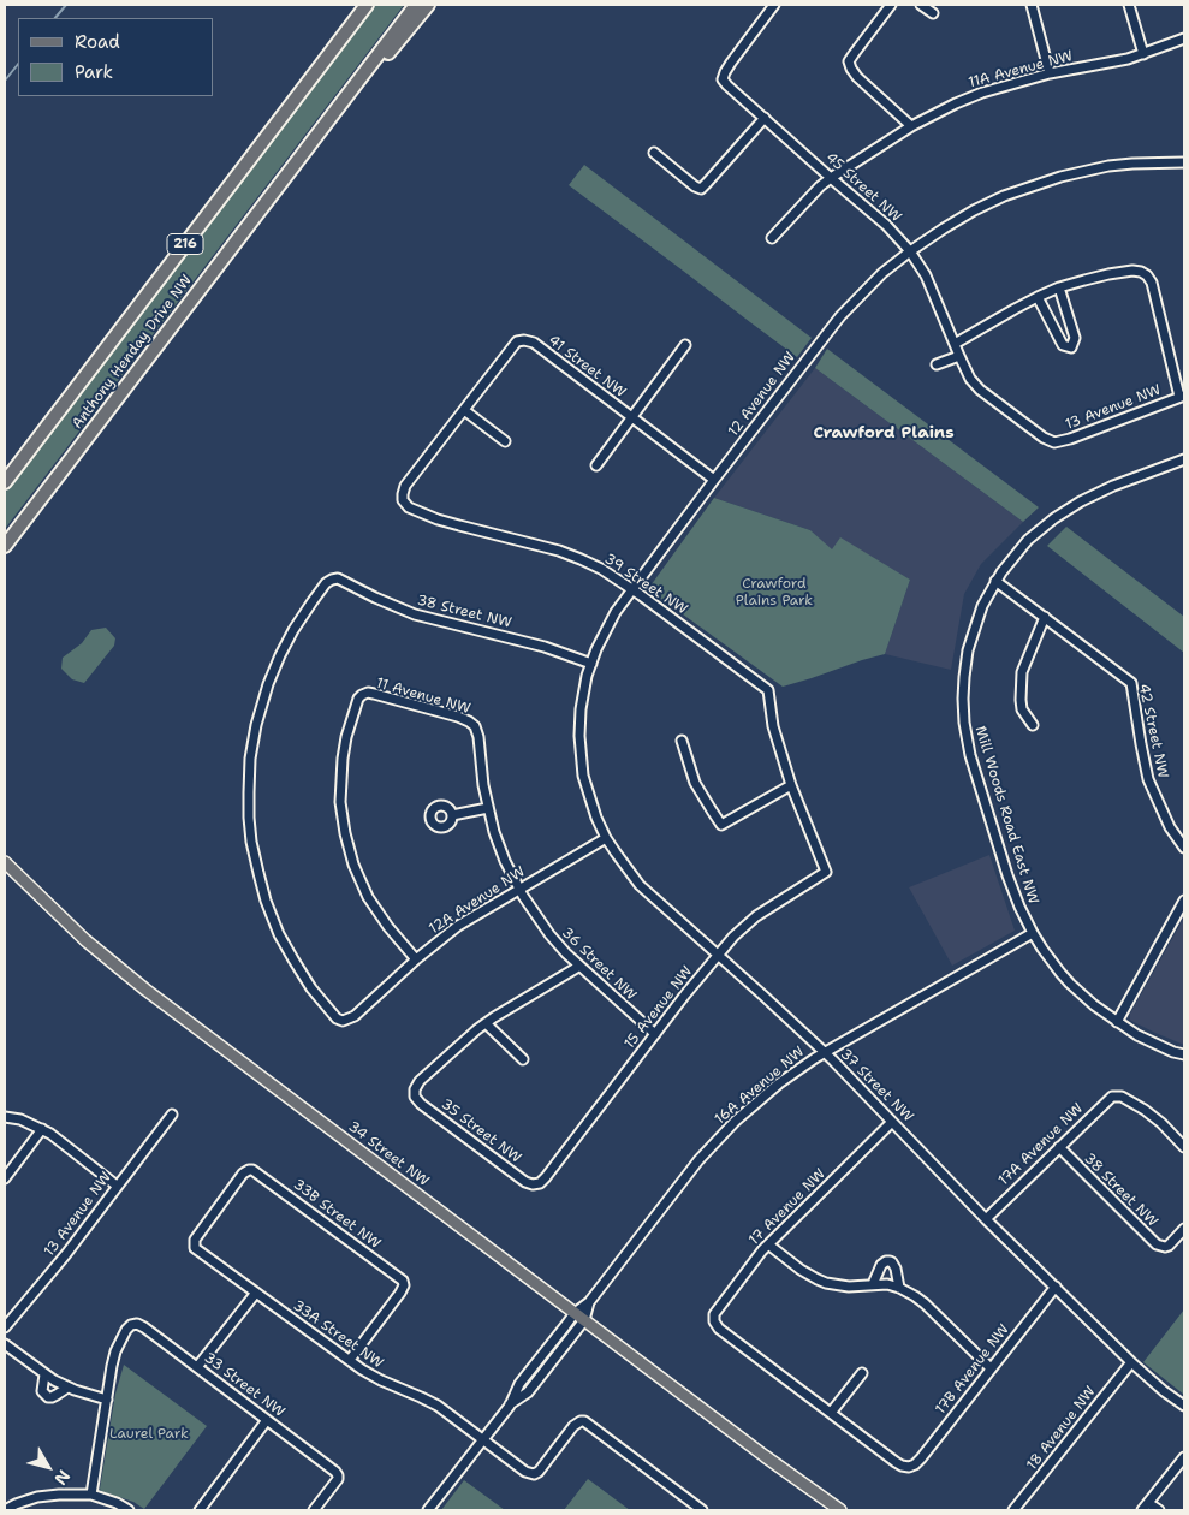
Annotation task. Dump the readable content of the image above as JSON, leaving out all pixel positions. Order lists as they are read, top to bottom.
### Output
{
  "streets": {
    "highway": ["216", "Anthony Henday Drive NW"],
    "main road": ["34 Street NW"],
    "street": [
      "11A Avenue NW",
      "45 Street NW",
      "41 Street NW",
      "12 Avenue NW",
      "13 Avenue NW",
      "39 Street NW",
      "38 Street NW",
      "11 Avenue NW",
      "42 Street NW",
      "Mill Woods Road East NW",
      "12A Avenue NW",
      "36 Street NW",
      "15 Avenue NW",
      "16A Avenue NW",
      "37 Street NW",
      "35 Street NW",
      "17A Avenue NW",
      "17 Avenue NW",
      "33B Street NW",
      "33A Street NW",
      "17B Avenue NW",
      "33 Street NW",
      "18 Avenue NW"
    ]
  },
  "crossings": [
    ["11A Avenue NW", "45 Street NW"],
    ["45 Street NW", "12 Avenue NW"],
    ["45 Street NW", "13 Avenue NW"],
    ["41 Street NW", "12 Avenue NW"],
    ["41 Street NW", "39 Street NW"],
    ["12 Avenue NW", "39 Street NW"],
    ["12 Avenue NW", "38 Street NW"],
    ["12 Avenue NW", "37 Street NW"],
    ["39 Street NW", "15 Avenue NW"],
    ["38 Street NW", "12A Avenue NW"],
    ["38 Street NW", "17A Avenue NW"],
    ["11 Avenue NW", "12A Avenue NW"],
    ["11 Avenue NW", "36 Street NW"],
    ["42 Street NW", "Mill Woods Road East NW"],
    ["Mill Woods Road East NW", "16A Avenue NW"],
    ["12A Avenue NW", "36 Street NW"],
    ["12A Avenue NW", "37 Street NW"],
    ["36 Street NW", "15 Avenue NW"],
    ["15 Avenue NW", "37 Street NW"],
    ["15 Avenue NW", "35 Street NW"],
    ["16A Avenue NW", "37 Street NW"],
    ["16A Avenue NW", "34 Street NW"],
    ["16A Avenue NW", "33A Street NW"],
    ["37 Street NW", "17A Avenue NW"],
    ["37 Street NW", "17 Avenue NW"],
    ["37 Street NW", "17B Avenue NW"],
    ["37 Street NW", "18 Avenue NW"],
    ["17 Avenue NW", "17B Avenue NW"],
    ["33B Street NW", "33A Street NW"]
  ],
  "districts": ["Crawford Plains"],
  "parks": ["Crawford Plains Park", "Laurel Park"],
  "legend": ["Road", "Park"],
  "north": "bottom right"
}
